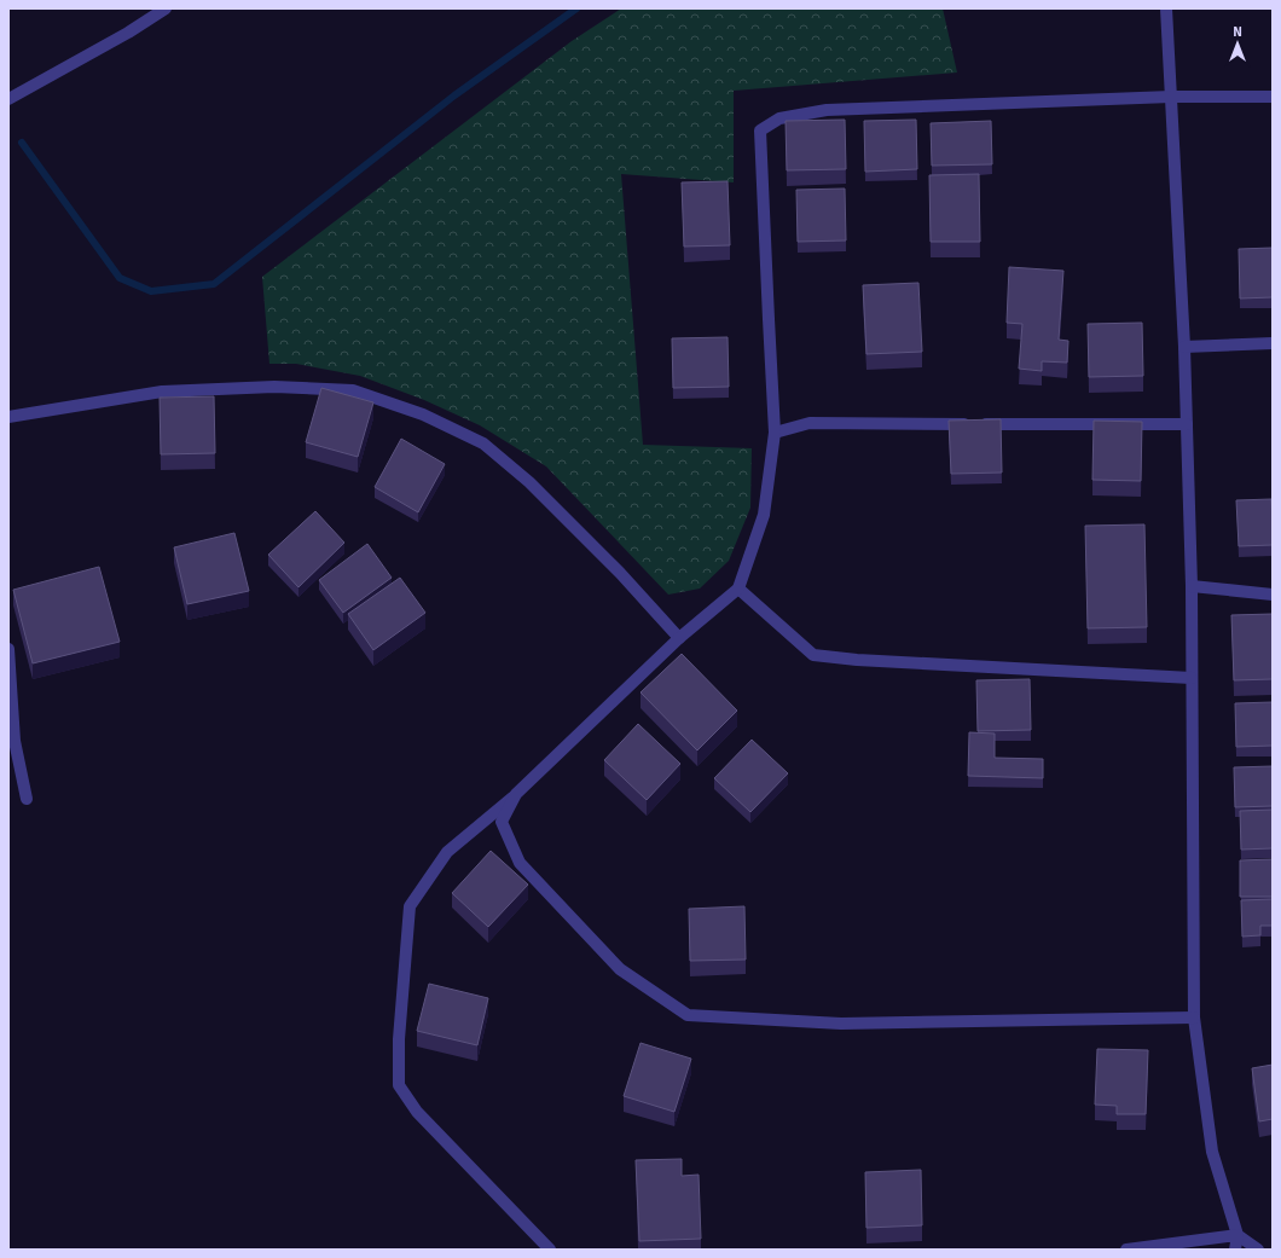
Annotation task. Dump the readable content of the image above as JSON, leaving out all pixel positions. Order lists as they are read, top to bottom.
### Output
{
  "north": "top"
}
